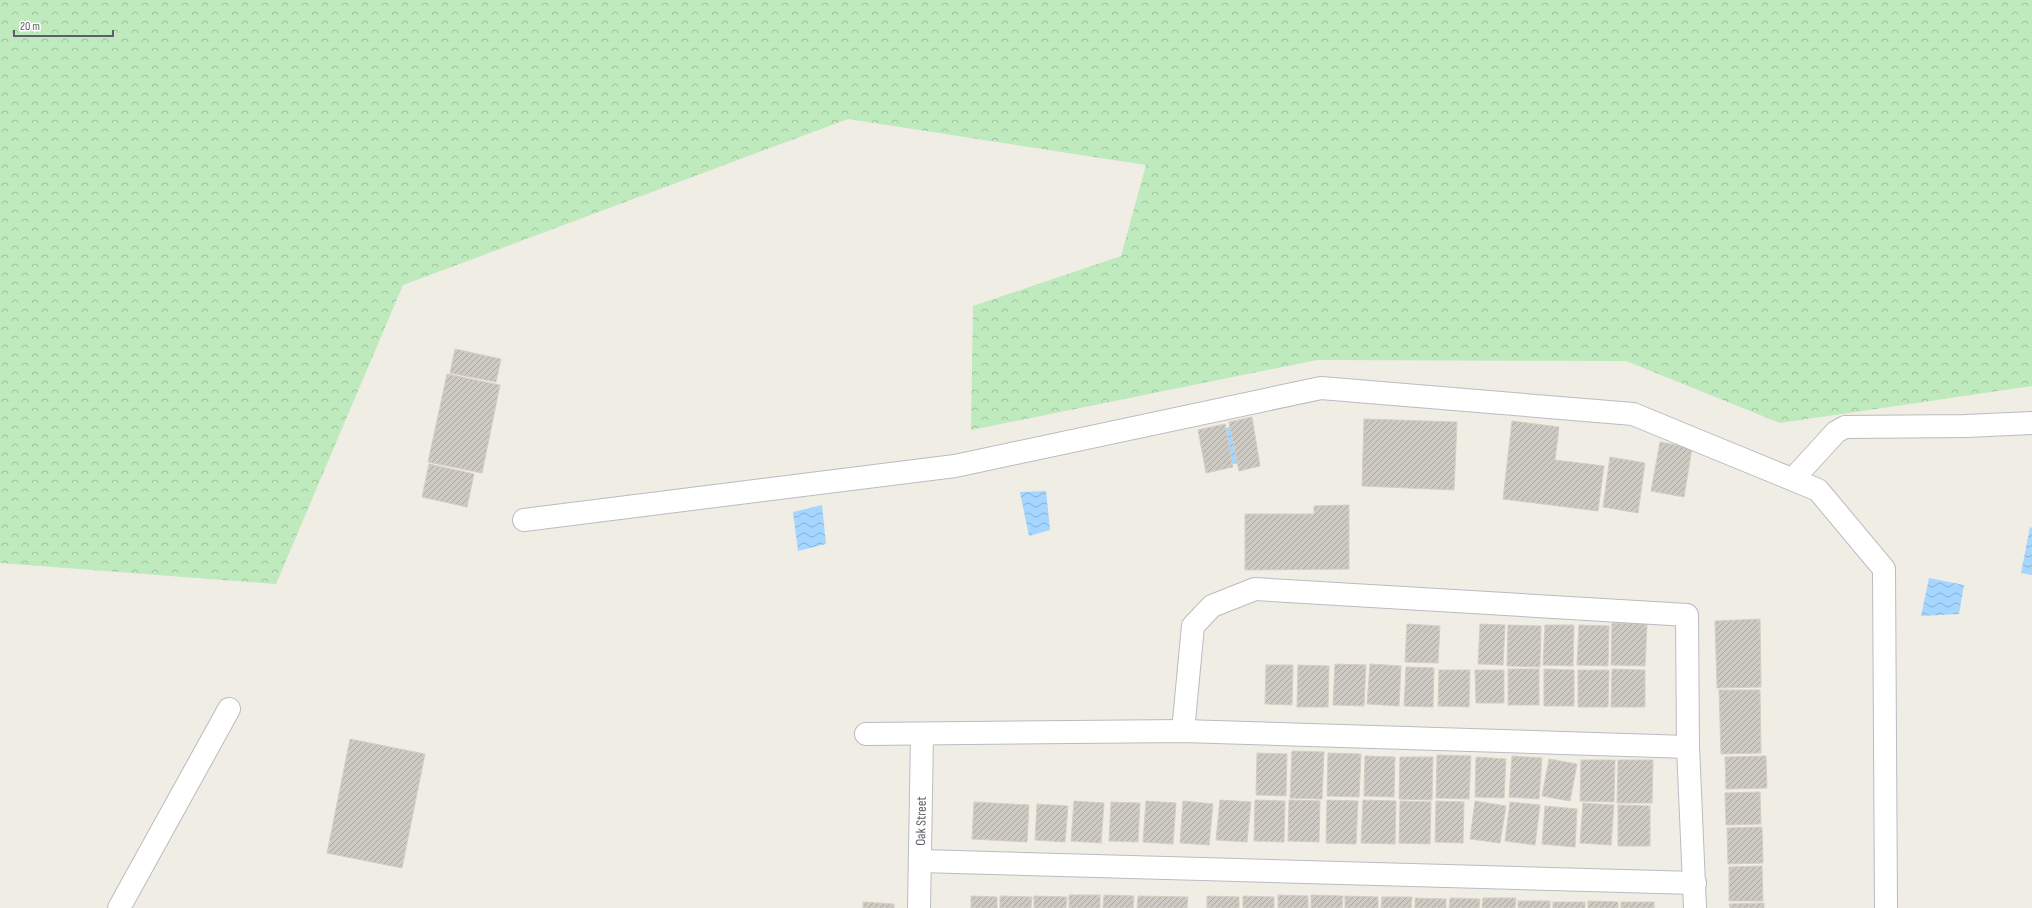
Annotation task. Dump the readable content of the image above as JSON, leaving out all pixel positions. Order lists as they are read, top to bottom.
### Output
{
  "streets": {
    "street": ["Oak Street"]
  },
  "scale_bar": "20 m"
}
